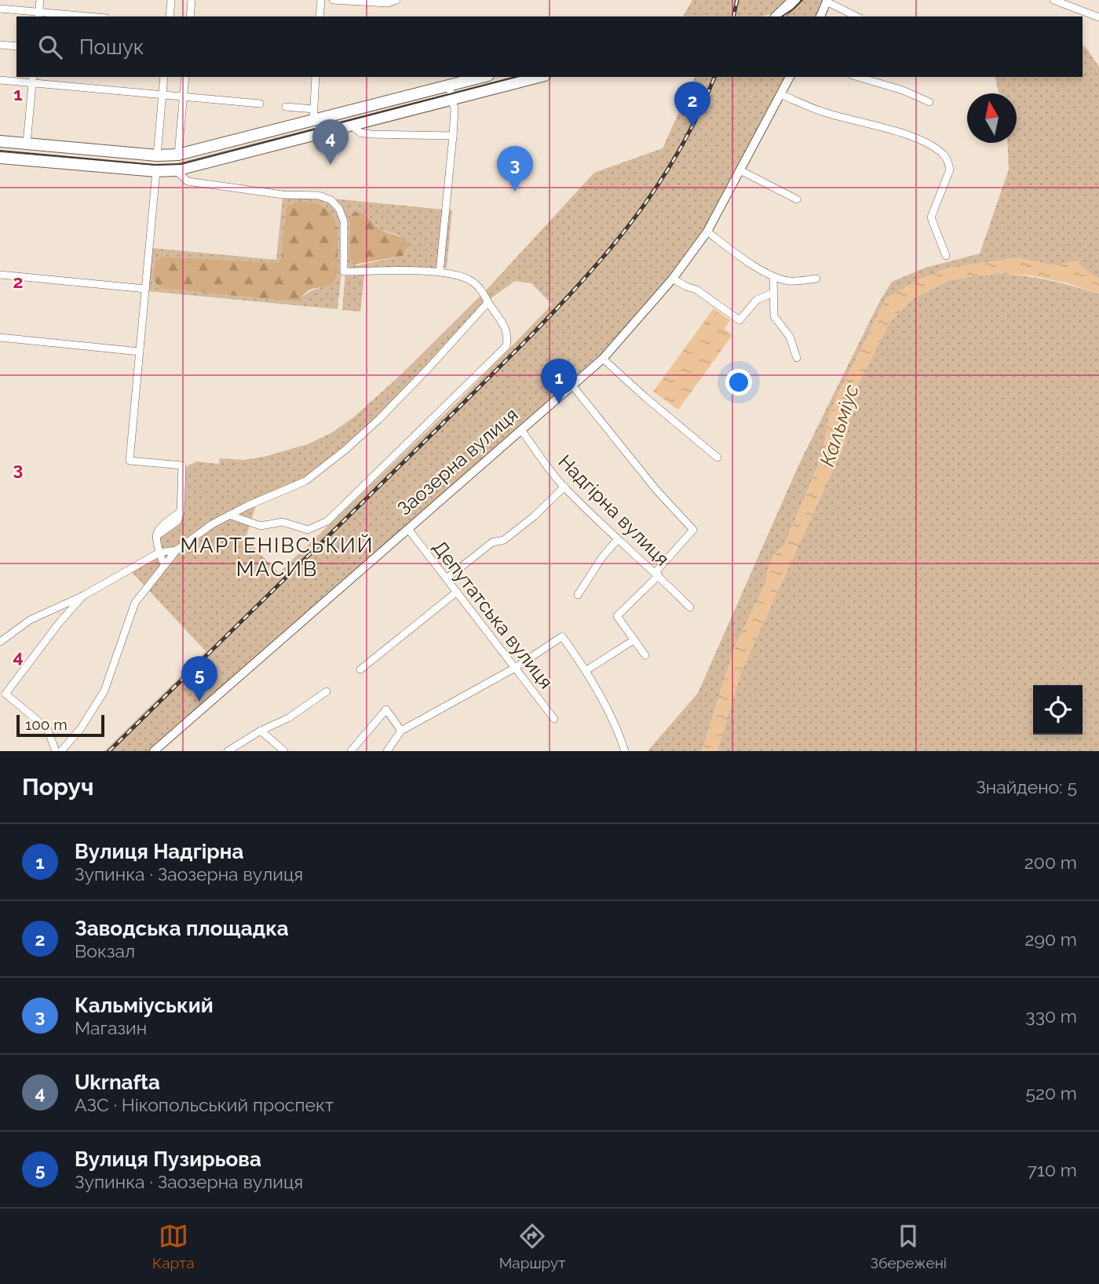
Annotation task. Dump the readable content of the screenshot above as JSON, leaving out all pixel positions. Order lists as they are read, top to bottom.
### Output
{
  "streets": {
    "street": ["Заозерна вулиця", "Надгірна вулиця", "Депутатська вулиця"]
  },
  "crossings": [
    ["Заозерна вулиця", "Надгірна вулиця"],
    ["Заозерна вулиця", "Депутатська вулиця"]
  ],
  "districts": ["МАРТЕНІВСЬКИЙ МАСИВ"],
  "water": ["Кальміус"],
  "scale_bar": "100 m",
  "north": "top",
  "page": {
    "search": "Пошук",
    "pins": [
      "2",
      "4",
      "3",
      "1",
      "5"
    ],
    "scale": "100 m",
    "heading": ["Поруч", "Знайдено: 5"],
    "list": [
      {
        "mark": "1",
        "name": "Вулиця Надгірна",
        "note": "Зупинка · Заозерна вулиця",
        "value": "200 m"
      },
      {
        "mark": "2",
        "name": "Заводська площадка",
        "note": "Вокзал",
        "value": "290 m"
      },
      {
        "mark": "3",
        "name": "Кальміуський",
        "note": "Магазин",
        "value": "330 m"
      },
      {
        "mark": "4",
        "name": "Ukrnafta",
        "note": "АЗС · Нікопольський проспект",
        "value": "520 m"
      },
      {
        "mark": "5",
        "name": "Вулиця Пузирьова",
        "note": "Зупинка · Заозерна вулиця",
        "value": "710 m"
      }
    ],
    "nav": ["Карта", "Маршрут", "Збережені"]
  },
  "grid": {
    "rows": [
      "1",
      "2",
      "3",
      "4"
    ]
  }
}
